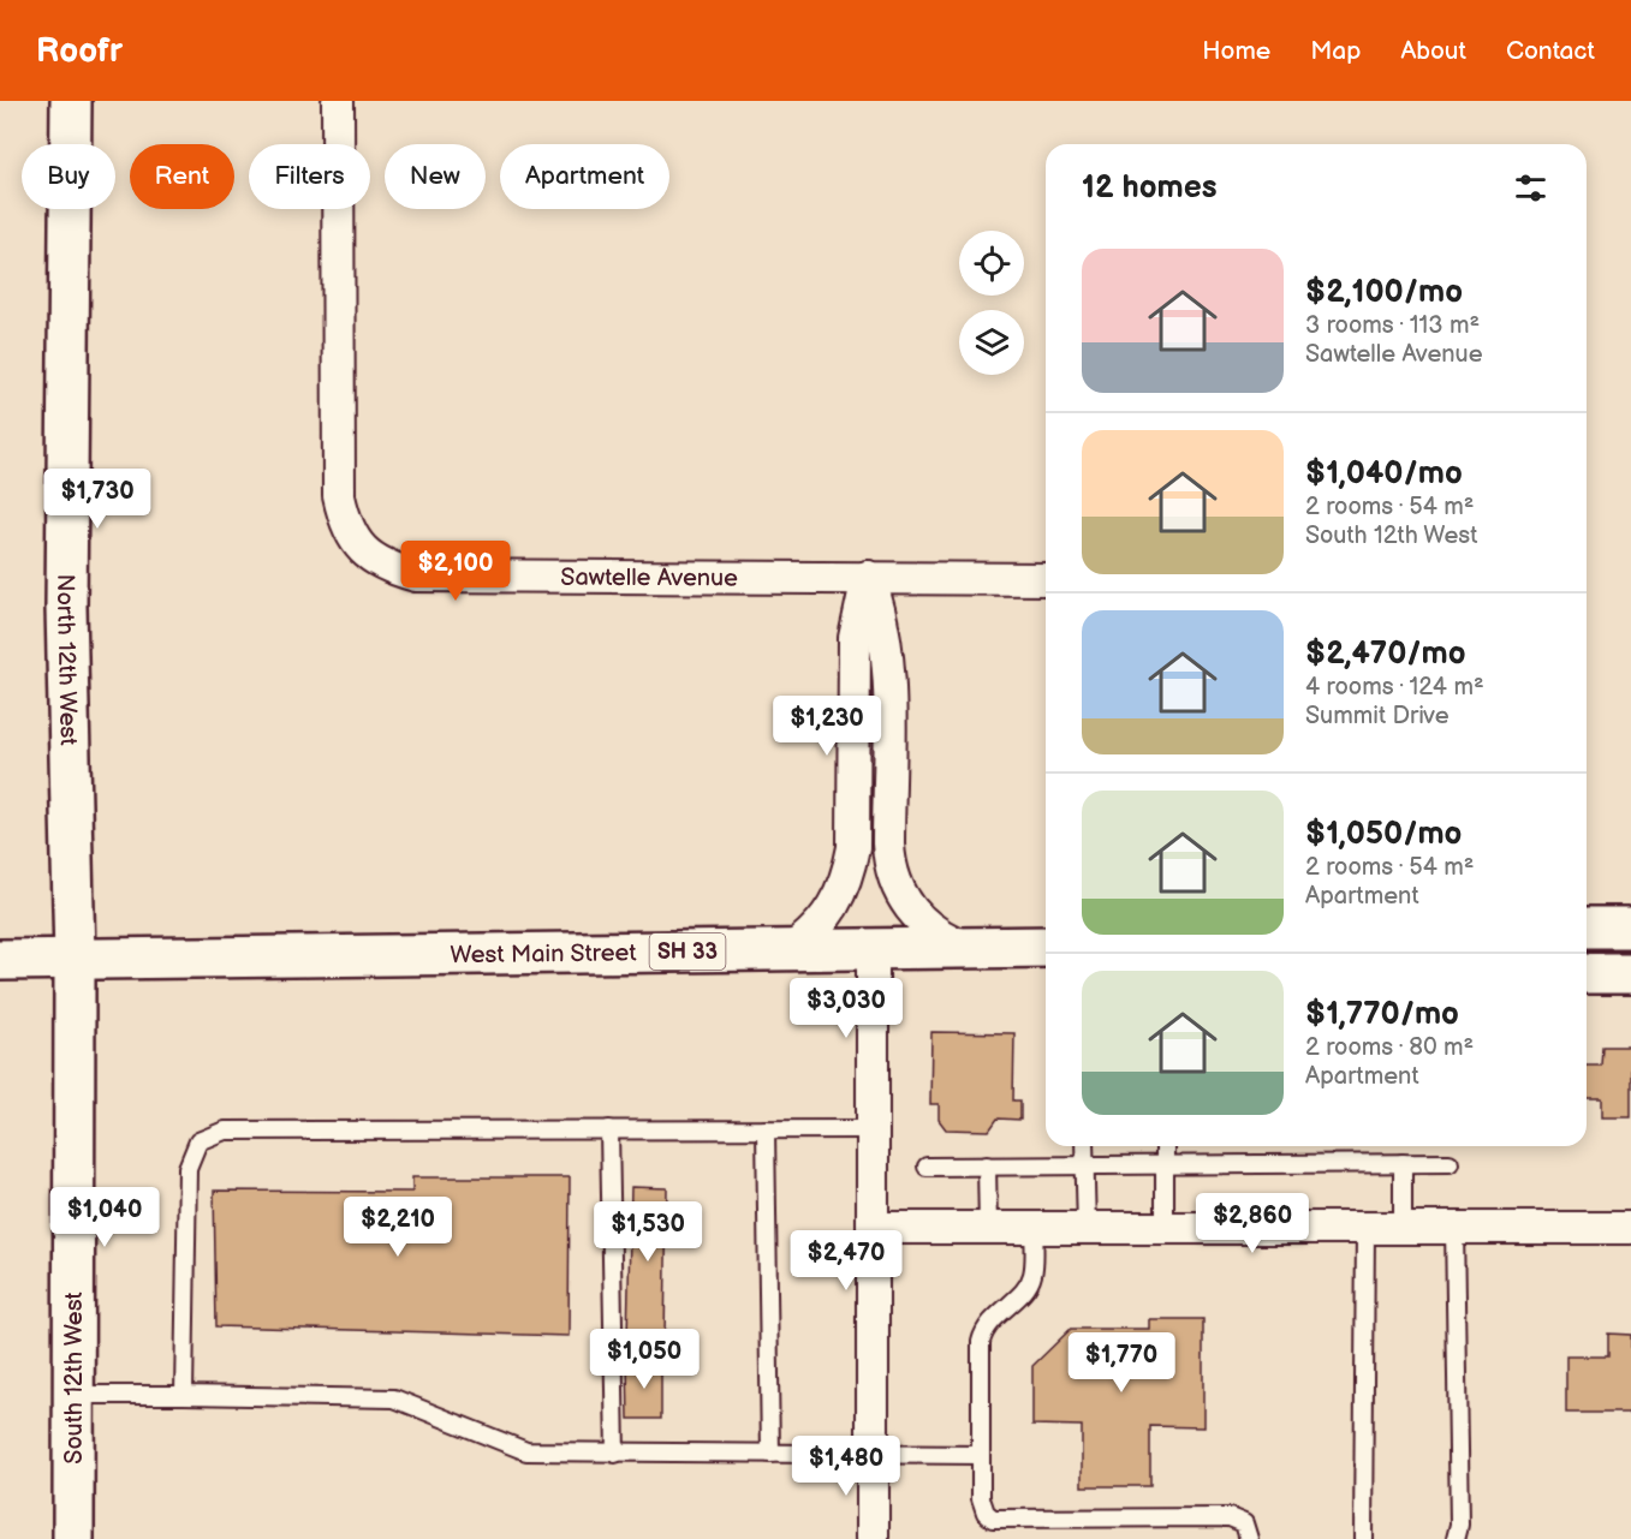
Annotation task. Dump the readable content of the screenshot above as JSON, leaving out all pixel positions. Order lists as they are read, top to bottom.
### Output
{
  "streets": {
    "main road": [
      "North 12th West",
      "SH 33",
      "West Main Street",
      "South 12th West"
    ],
    "street": ["Sawtelle Avenue"]
  },
  "crossings": [
    ["North 12th West", "SH 33"],
    ["North 12th West", "West Main Street"],
    ["North 12th West", "South 12th West"],
    ["SH 33", "West Main Street"],
    ["SH 33", "South 12th West"],
    ["West Main Street", "South 12th West"]
  ],
  "page": {
    "header": "Roofr",
    "nav": [
      "Home",
      "Map",
      "About",
      "Contact"
    ],
    "chip": [
      "Buy",
      "Rent",
      "Filters",
      "New",
      "Apartment"
    ],
    "heading": "12 homes",
    "list": [
      {
        "name": "$2,100/mo",
        "note": "3 rooms · 113 m² · Sawtelle Avenue"
      },
      {
        "name": "$1,040/mo",
        "note": "2 rooms · 54 m² · South 12th West"
      },
      {
        "name": "$2,470/mo",
        "note": "4 rooms · 124 m² · Summit Drive"
      },
      {
        "name": "$1,050/mo",
        "note": "2 rooms · 54 m² · Apartment"
      },
      {
        "name": "$1,770/mo",
        "note": "2 rooms · 80 m² · Apartment"
      }
    ],
    "price": [
      "$1,730",
      "$2,100",
      "$1,230",
      "$3,030",
      "$1,040",
      "$2,860",
      "$2,210",
      "$1,530",
      "$2,470",
      "$1,050",
      "$1,770",
      "$1,480"
    ]
  }
}
